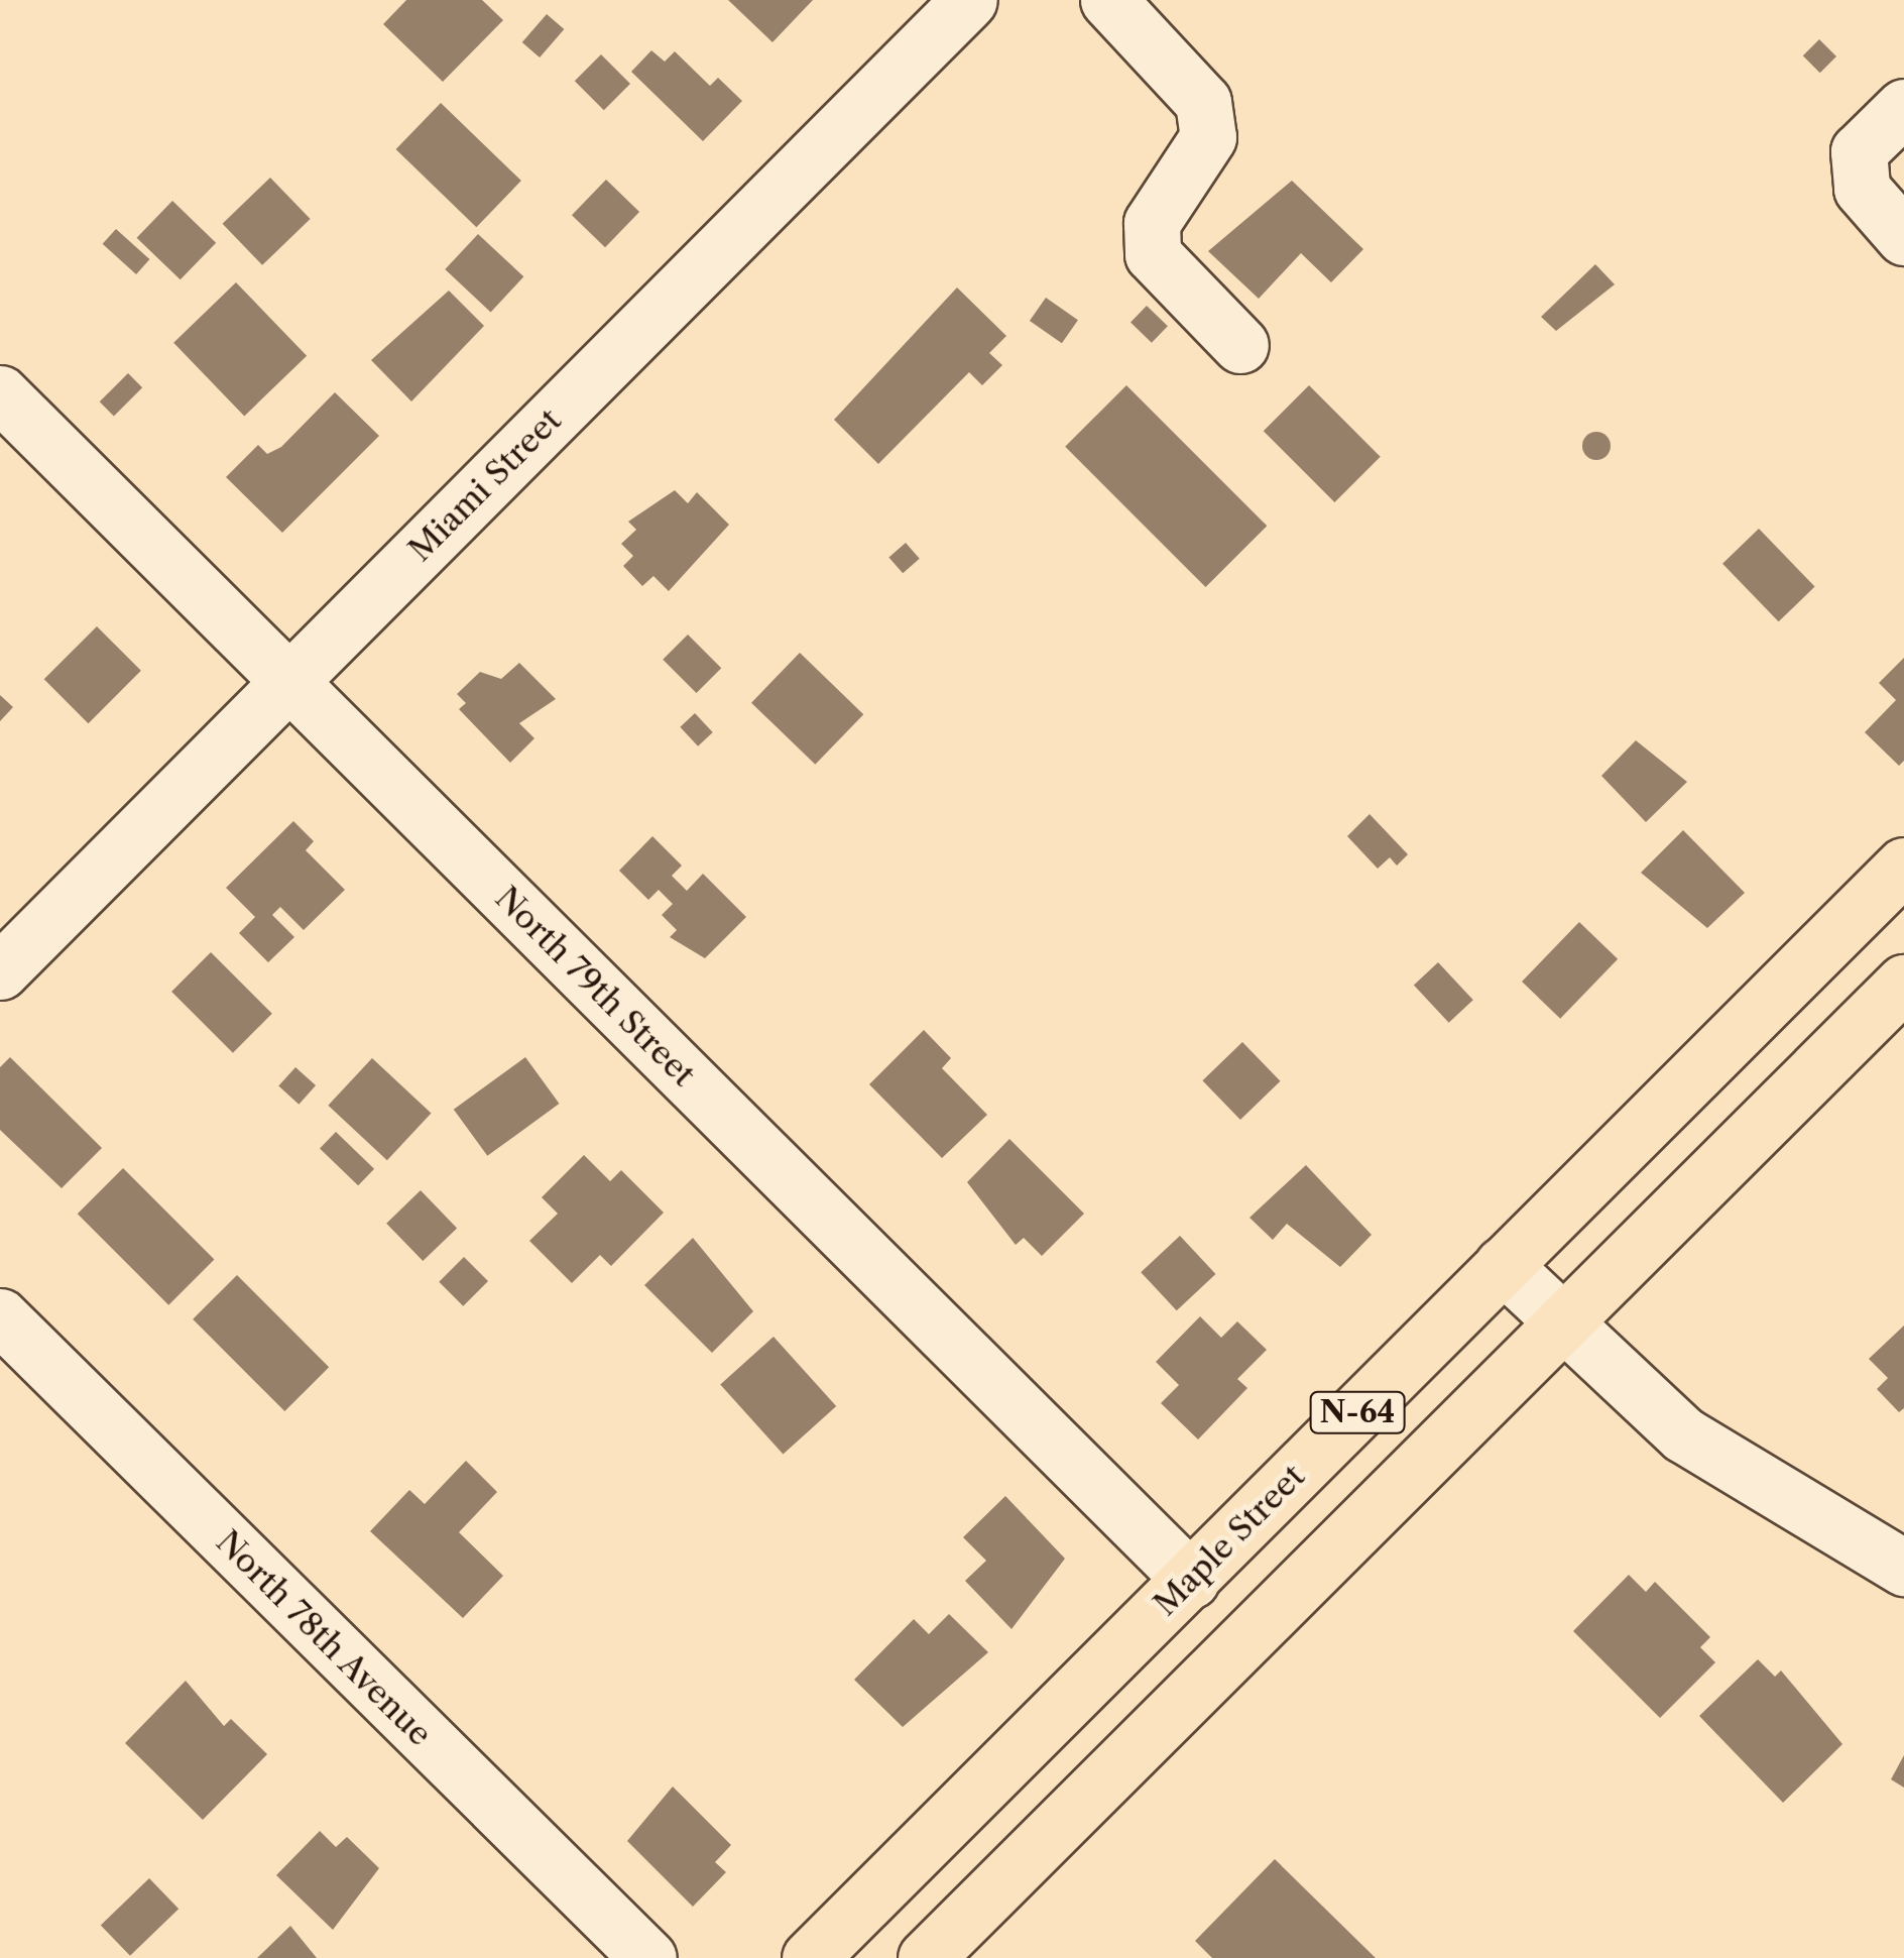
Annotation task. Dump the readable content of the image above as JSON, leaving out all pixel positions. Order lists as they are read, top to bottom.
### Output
{
  "streets": {
    "main road": ["N-64", "Maple Street"],
    "street": ["Miami Street", "North 79th Street", "North 78th Avenue"]
  },
  "crossings": [
    ["Miami Street", "North 79th Street"],
    ["North 79th Street", "Maple Street"]
  ]
}
